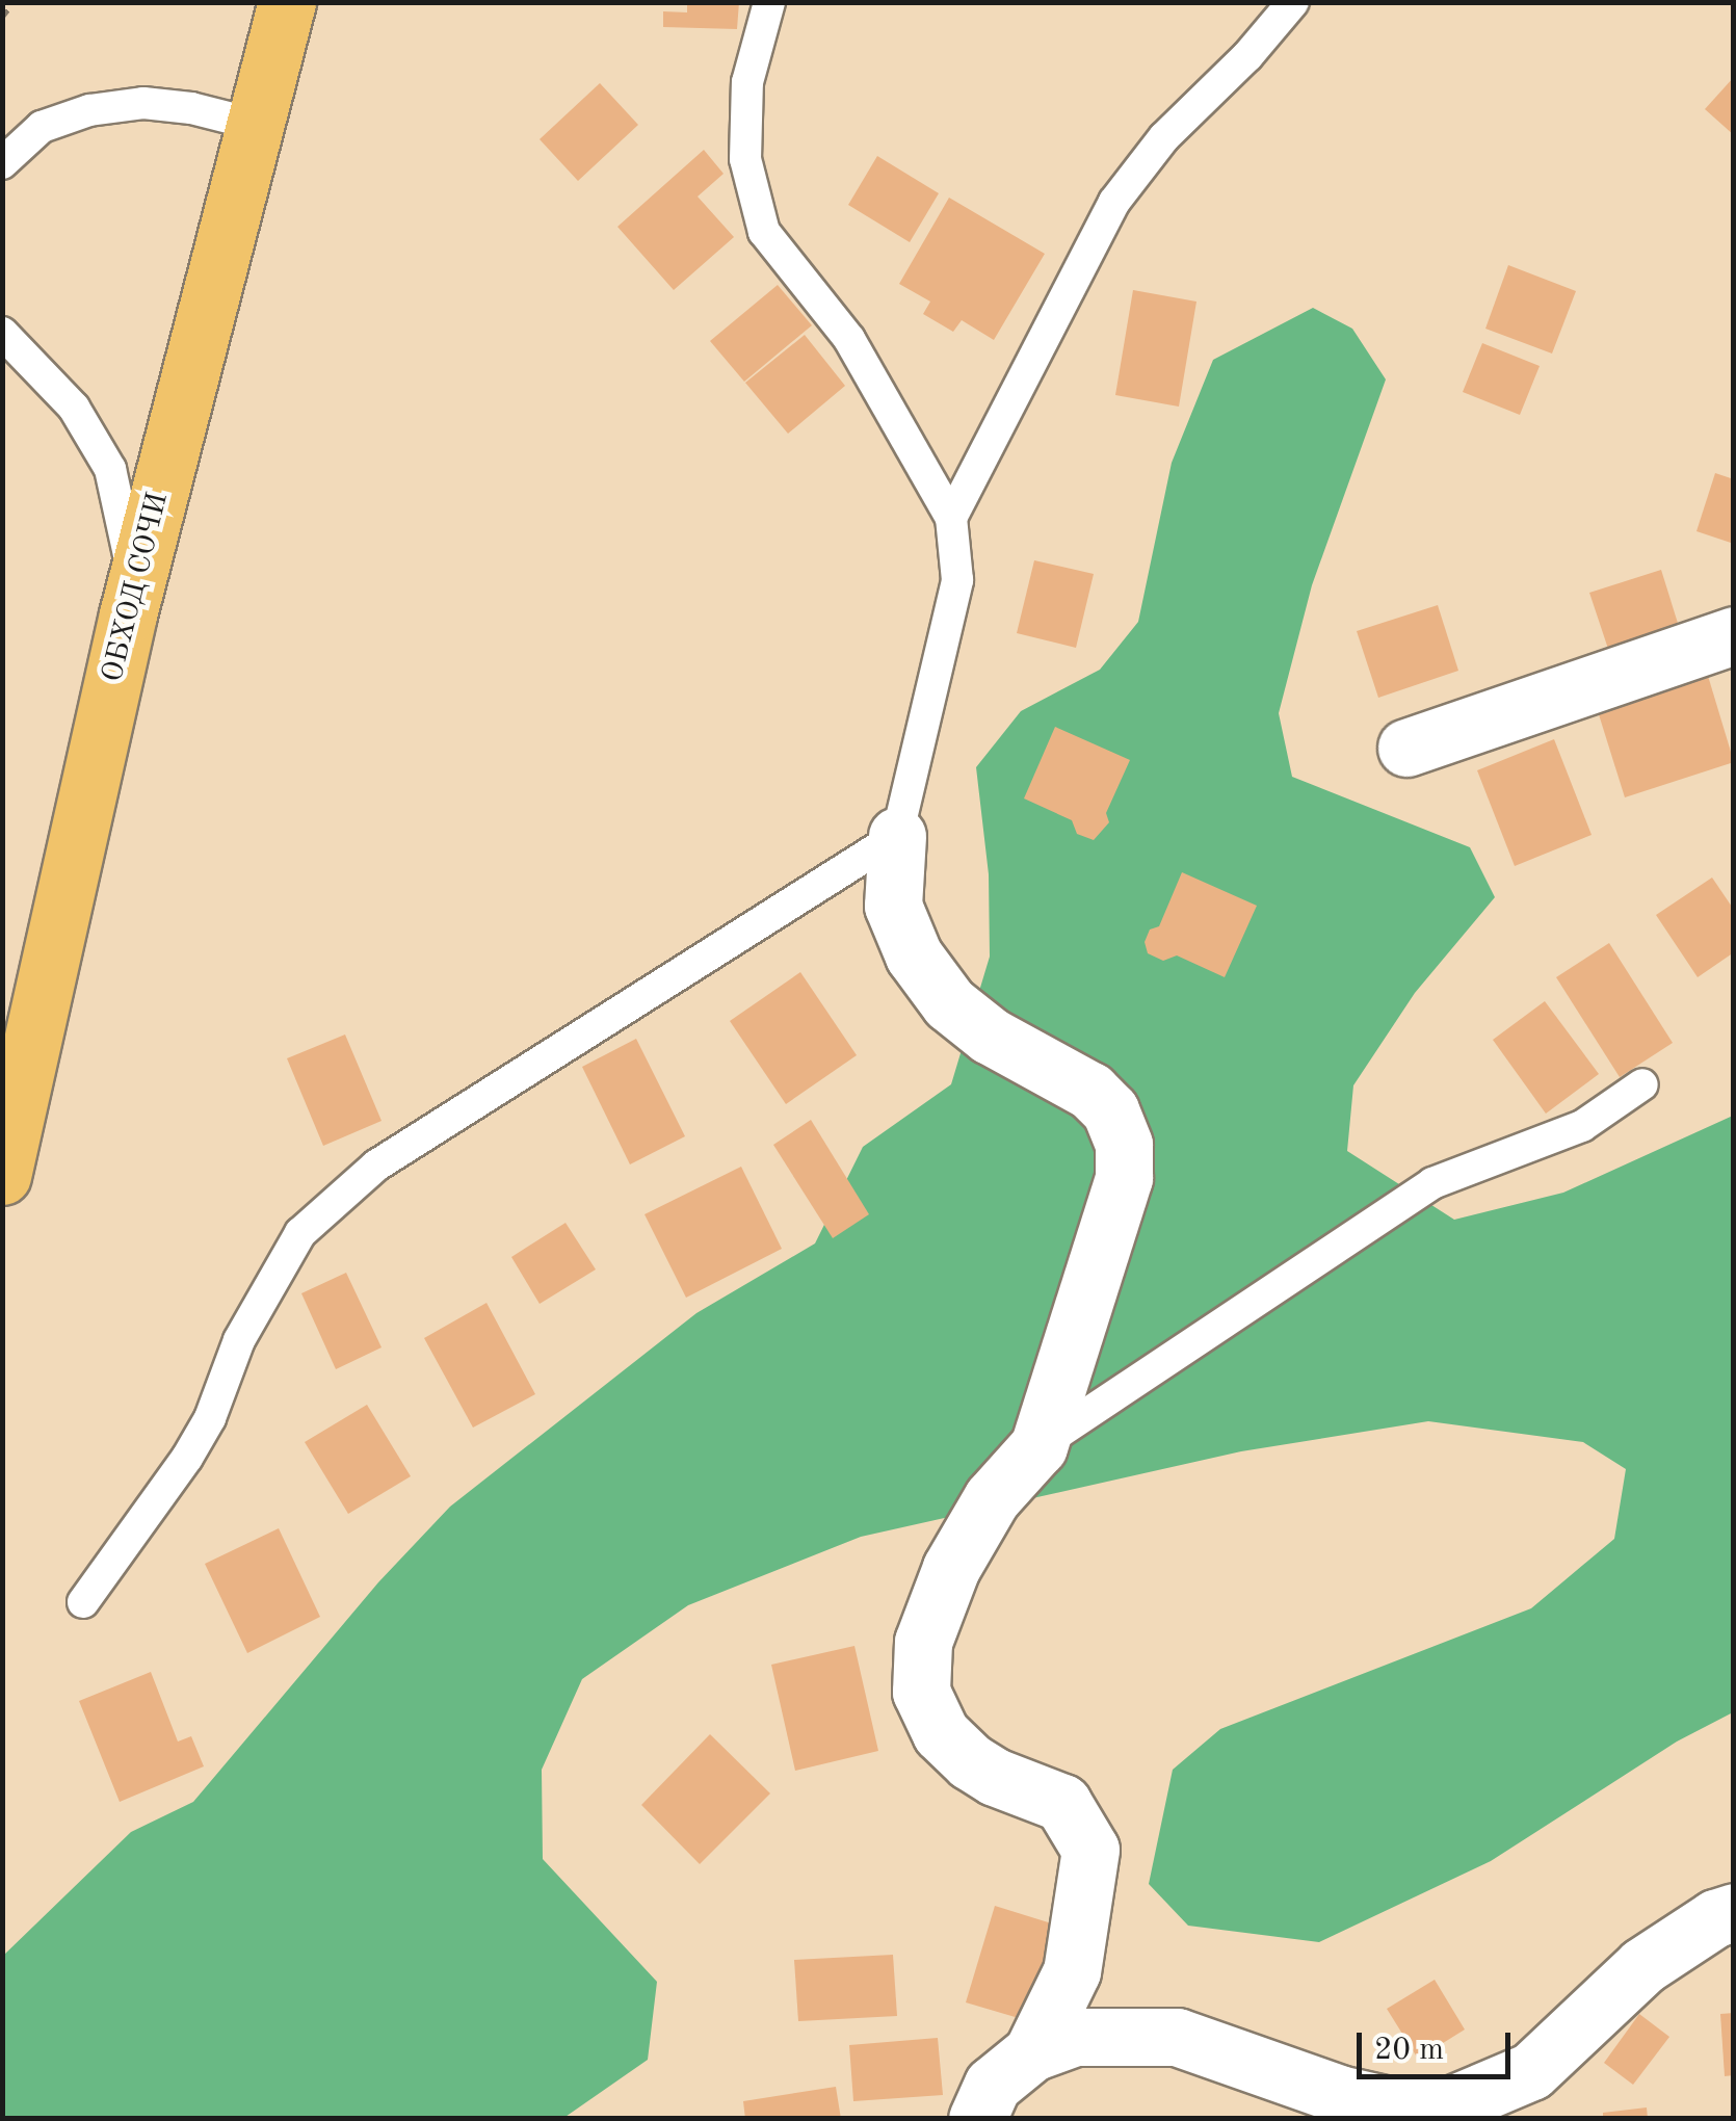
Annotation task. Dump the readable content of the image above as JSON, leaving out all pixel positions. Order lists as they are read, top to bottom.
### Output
{
  "streets": {
    "highway": ["ОБХОД СОЧИ"]
  },
  "scale_bar": "20 m"
}
